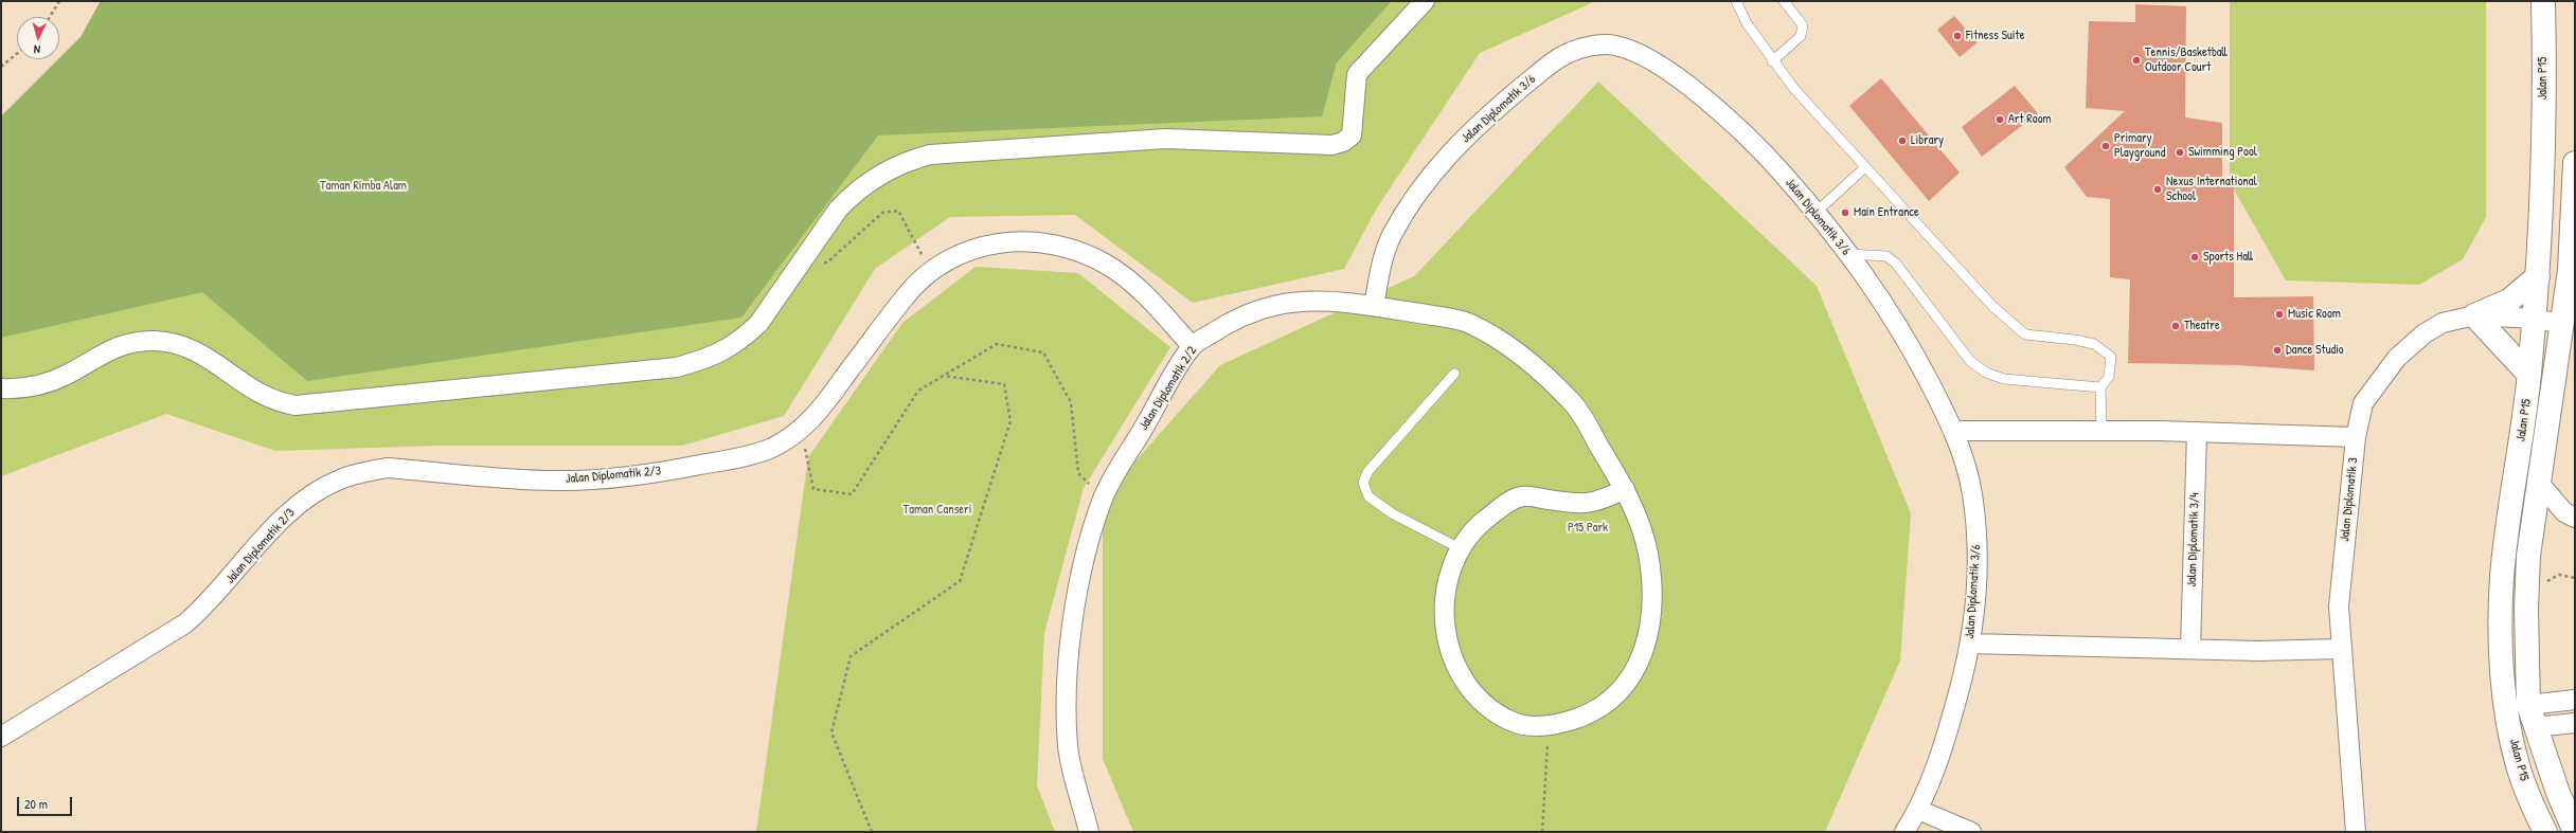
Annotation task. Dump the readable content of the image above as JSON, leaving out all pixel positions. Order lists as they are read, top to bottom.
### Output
{
  "streets": {
    "street": [
      "Jalan P15",
      "Jalan Diplomatik 3/6",
      "Jalan Diplomatik 2/2",
      "Jalan Diplomatik 2/3",
      "Jalan Diplomatik 3",
      "Jalan Diplomatik 3/4"
    ]
  },
  "crossings": [
    ["Jalan P15", "Jalan Diplomatik 3"],
    ["Jalan Diplomatik 3/6", "Jalan Diplomatik 2/2"],
    ["Jalan Diplomatik 2/2", "Jalan Diplomatik 2/3"]
  ],
  "parks": ["Taman Rimba Alam", "Taman Canseri", "P15 Park"],
  "places": [
    "Fitness Suite",
    "Tennis/Basketball Outdoor Court",
    "Art Room",
    "Library",
    "Primary Playground",
    "Swimming Pool",
    "Nexus International School",
    "Main Entrance",
    "Sports Hall",
    "Music Room",
    "Theatre",
    "Dance Studio"
  ],
  "scale_bar": "20 m",
  "north": "bottom"
}
